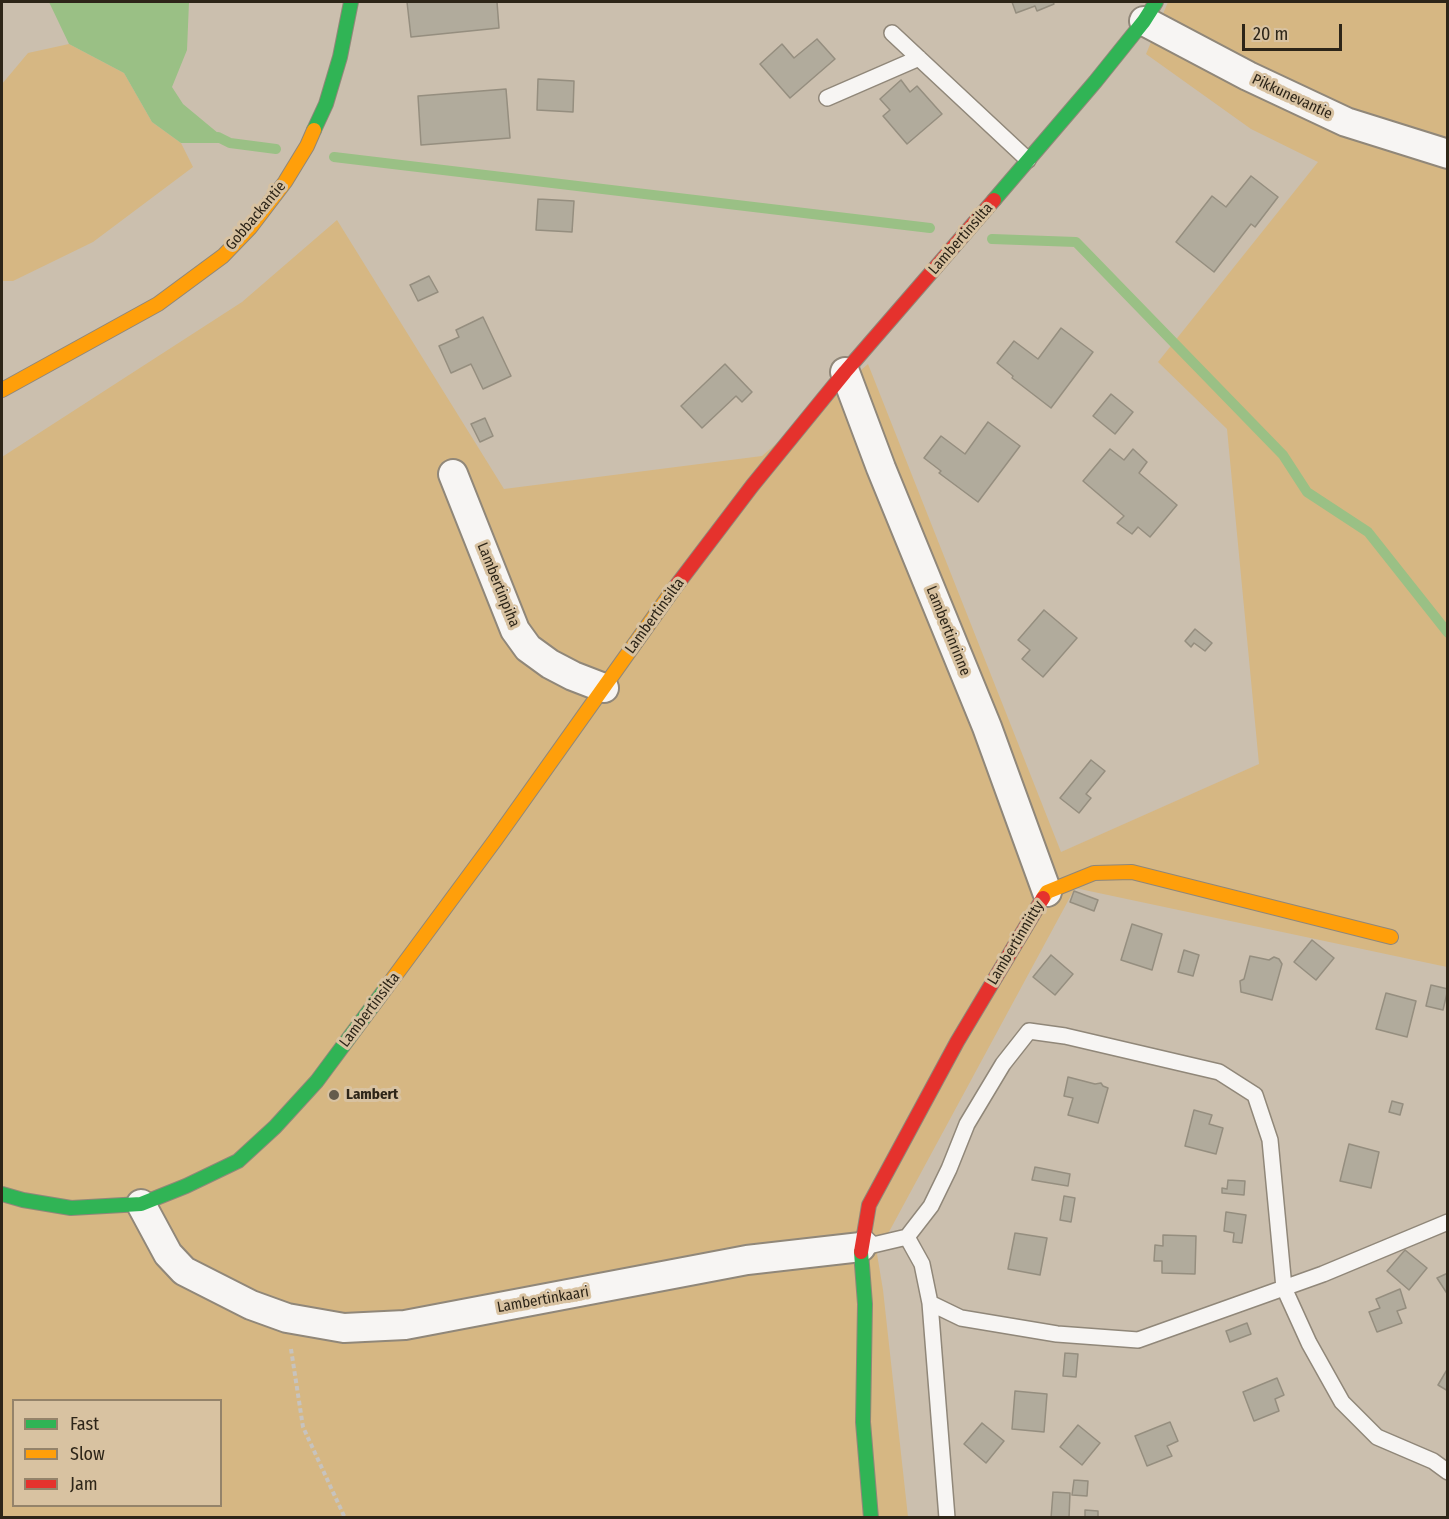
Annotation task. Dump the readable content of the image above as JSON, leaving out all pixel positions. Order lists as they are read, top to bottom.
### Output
{
  "streets": {
    "street": [
      "Pikkunevantie",
      "Gobbackantie",
      "Lambertinsilta",
      "Lambertinpiha",
      "Lambertinrinne",
      "Lambertinniitty",
      "Lambertinkaari"
    ]
  },
  "crossings": [
    ["Pikkunevantie", "Lambertinsilta"],
    ["Lambertinsilta", "Lambertinpiha"],
    ["Lambertinsilta", "Lambertinrinne"],
    ["Lambertinsilta", "Lambertinkaari"],
    ["Lambertinrinne", "Lambertinniitty"],
    ["Lambertinniitty", "Lambertinkaari"]
  ],
  "places": ["Lambert"],
  "legend": ["Fast", "Slow", "Jam"],
  "scale_bar": "20 m"
}
